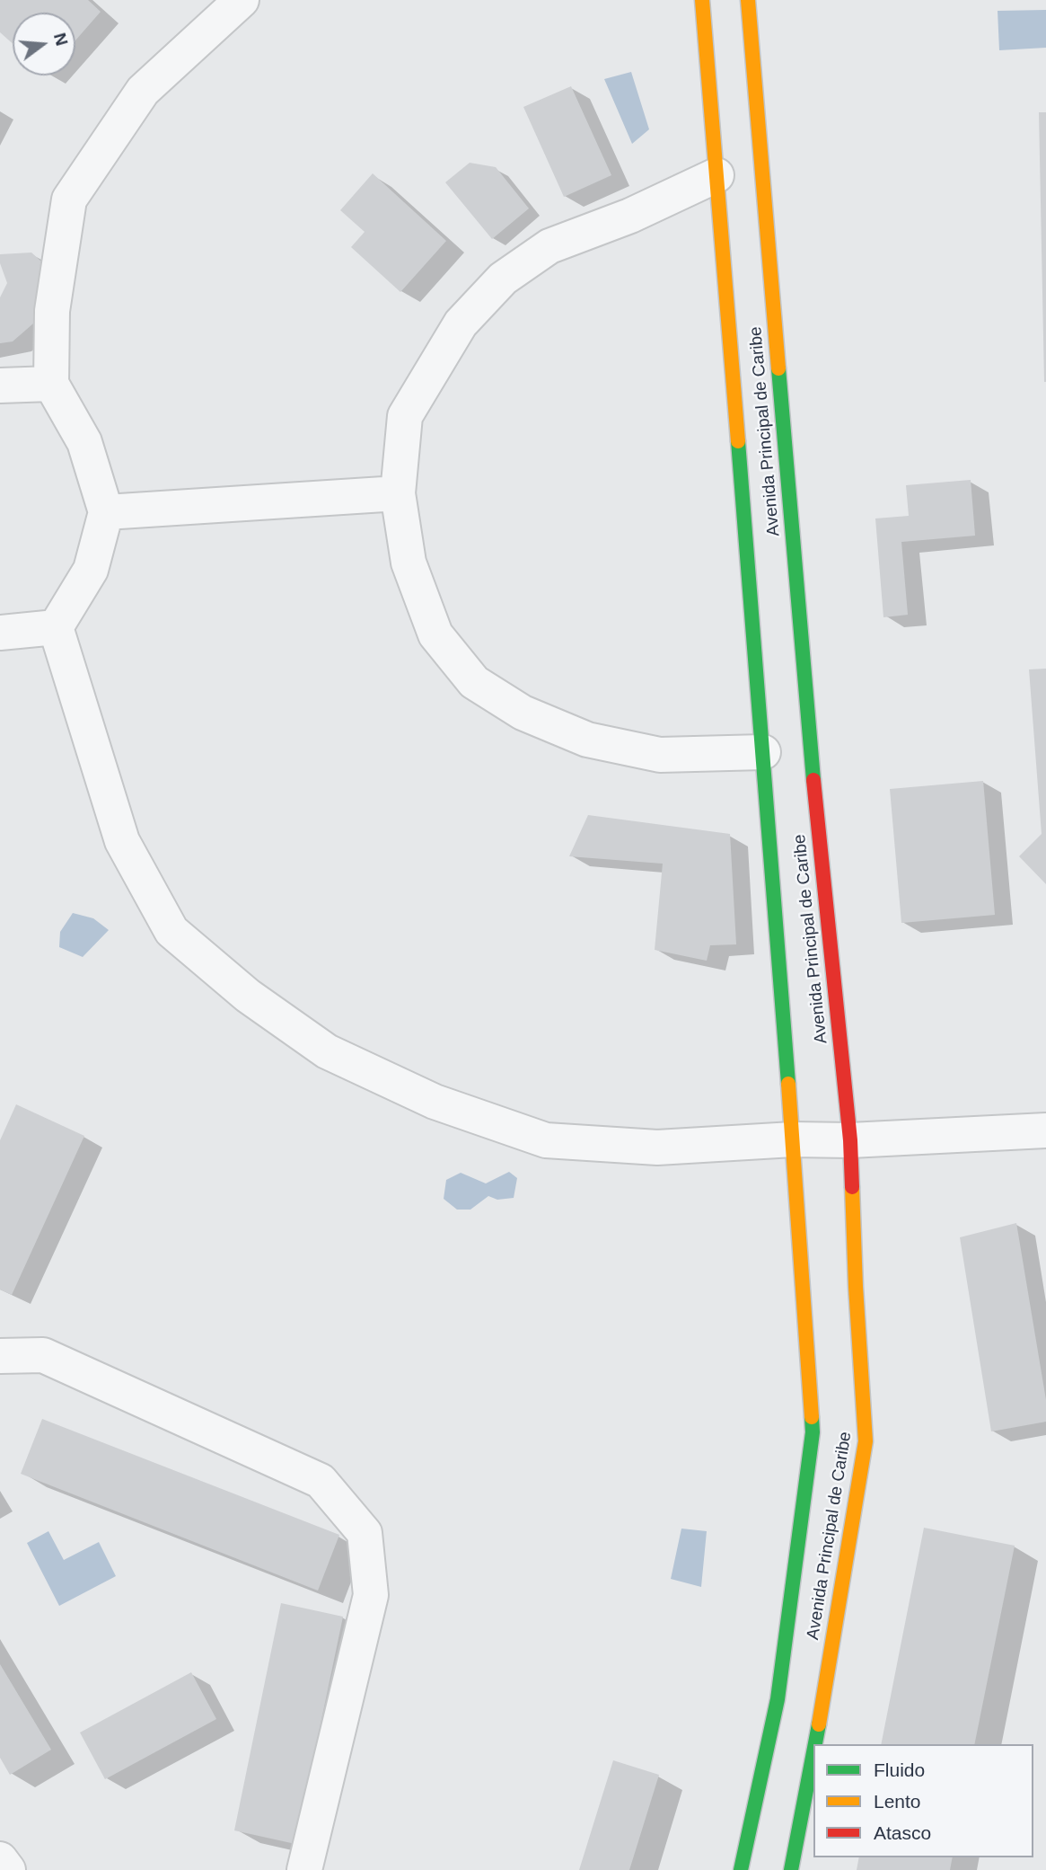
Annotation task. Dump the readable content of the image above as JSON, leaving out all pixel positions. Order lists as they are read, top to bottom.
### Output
{
  "streets": {
    "main road": ["Avenida Principal de Caribe"]
  },
  "legend": ["Fluido", "Lento", "Atasco"],
  "north": "right"
}
